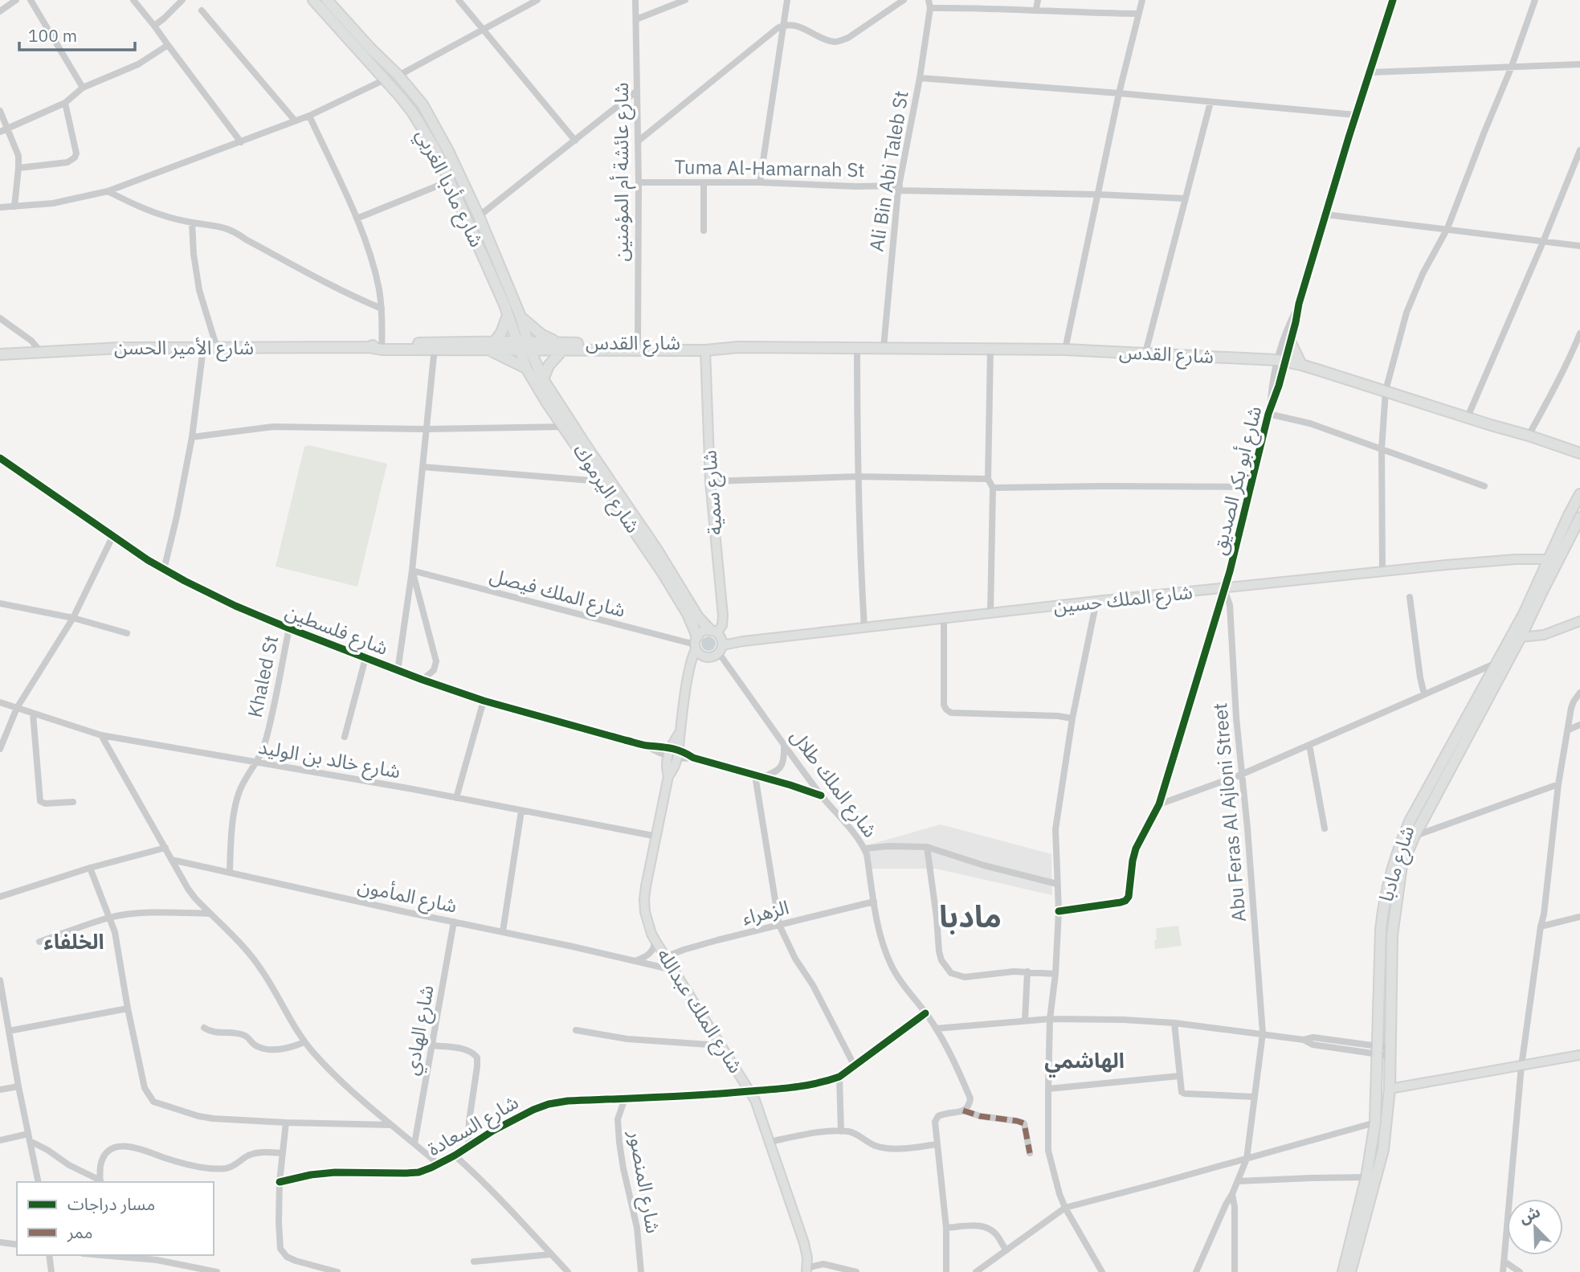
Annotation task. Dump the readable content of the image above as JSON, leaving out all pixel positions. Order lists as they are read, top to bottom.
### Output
{
  "streets": {
    "main road": [
      "شارع مأدبا الغربي",
      "شارع القدس",
      "شارع الأمير الحسن",
      "شارع اليرموك",
      "شارع سمية",
      "شارع الملك حسين",
      "شارع مادبا",
      "شارع الملك عبدالله"
    ],
    "street": [
      "Tuma Al-Hamarnah St",
      "Ali Bin Abi Taleb St",
      "شارع عائشة أم المؤمنين",
      "شارع أبو بكر الصديق",
      "شارع الملك فيصل",
      "شارع فلسطين",
      "Khaled St",
      "شارع خالد بن الوليد",
      "شارع الملك طلال",
      "Abu Feras Al Ajloni Street",
      "شارع المأمون",
      "الزهراء",
      "شارع الهادي",
      "شارع السعادة",
      "شارع المنصور"
    ]
  },
  "crossings": [
    ["Tuma Al-Hamarnah St", "Ali Bin Abi Taleb St"],
    ["Tuma Al-Hamarnah St", "شارع عائشة أم المؤمنين"],
    ["Ali Bin Abi Taleb St", "شارع القدس"],
    ["شارع عائشة أم المؤمنين", "شارع القدس"],
    ["شارع مأدبا الغربي", "شارع القدس"],
    ["شارع مأدبا الغربي", "شارع الأمير الحسن"],
    ["شارع مأدبا الغربي", "شارع اليرموك"],
    ["شارع القدس", "شارع الأمير الحسن"],
    ["شارع القدس", "شارع أبو بكر الصديق"],
    ["شارع القدس", "شارع اليرموك"],
    ["شارع القدس", "شارع سمية"],
    ["شارع الأمير الحسن", "شارع اليرموك"],
    ["شارع أبو بكر الصديق", "شارع الملك حسين"],
    ["شارع أبو بكر الصديق", "Abu Feras Al Ajloni Street"],
    ["شارع اليرموك", "شارع سمية"],
    ["شارع اليرموك", "شارع الملك فيصل"],
    ["شارع اليرموك", "شارع الملك حسين"],
    ["شارع اليرموك", "شارع الملك طلال"],
    ["شارع اليرموك", "شارع الملك عبدالله"],
    ["شارع سمية", "شارع الملك فيصل"],
    ["شارع سمية", "شارع الملك حسين"],
    ["شارع سمية", "شارع الملك طلال"],
    ["شارع سمية", "شارع الملك عبدالله"],
    ["شارع الملك فيصل", "شارع الملك حسين"],
    ["شارع الملك فيصل", "شارع الملك طلال"],
    ["شارع الملك فيصل", "شارع الملك عبدالله"],
    ["شارع الملك حسين", "شارع الملك طلال"],
    ["شارع الملك حسين", "Abu Feras Al Ajloni Street"],
    ["شارع الملك حسين", "شارع مادبا"],
    ["شارع الملك حسين", "شارع الملك عبدالله"],
    ["شارع فلسطين", "Khaled St"],
    ["شارع فلسطين", "شارع الملك طلال"],
    ["شارع فلسطين", "شارع الملك عبدالله"],
    ["Khaled St", "شارع خالد بن الوليد"],
    ["Khaled St", "شارع المأمون"],
    ["شارع خالد بن الوليد", "شارع الملك عبدالله"],
    ["شارع الملك طلال", "الزهراء"],
    ["شارع الملك طلال", "شارع الملك عبدالله"],
    ["شارع المأمون", "شارع الملك عبدالله"],
    ["شارع المأمون", "شارع الهادي"],
    ["الزهراء", "شارع الملك عبدالله"],
    ["شارع الملك عبدالله", "شارع السعادة"],
    ["شارع السعادة", "شارع المنصور"]
  ],
  "districts": ["مادبا", "الخلفاء", "الهاشمي"],
  "legend": ["مسار دراجات", "ممر"],
  "scale_bar": "100 m",
  "north": "top left"
}
